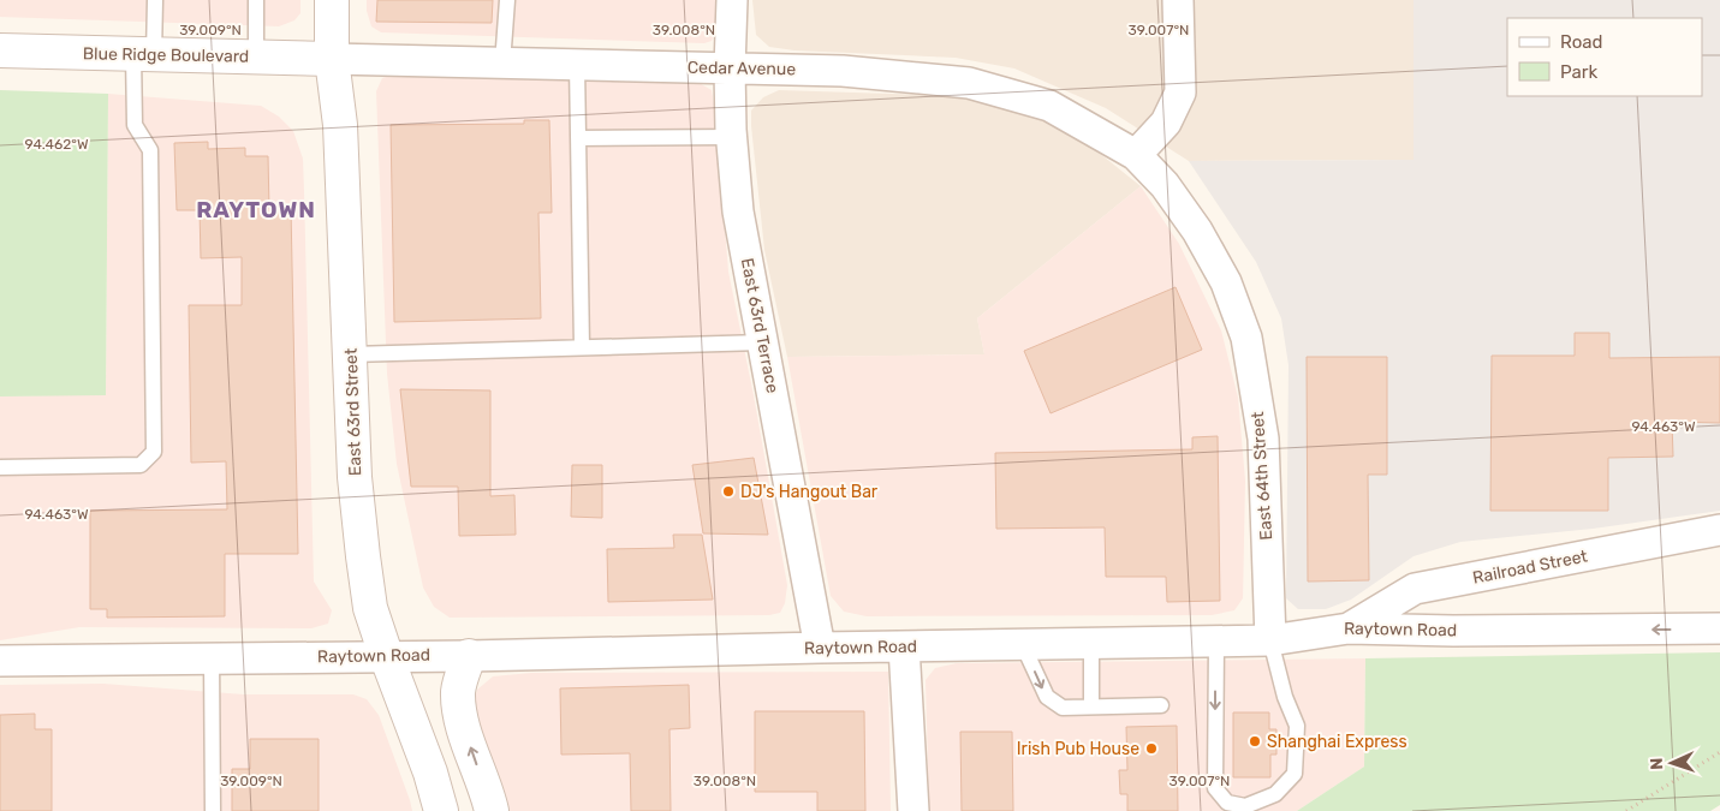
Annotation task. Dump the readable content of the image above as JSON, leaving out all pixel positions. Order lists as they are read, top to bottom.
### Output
{
  "streets": {
    "street": [
      "Blue Ridge Boulevard",
      "Cedar Avenue",
      "East 63rd Terrace",
      "East 63rd Street",
      "East 64th Street",
      "Railroad Street",
      "Raytown Road"
    ]
  },
  "crossings": [
    ["Blue Ridge Boulevard", "Cedar Avenue"],
    ["Blue Ridge Boulevard", "East 63rd Street"],
    ["Cedar Avenue", "East 63rd Terrace"],
    ["Cedar Avenue", "East 63rd Street"],
    ["Cedar Avenue", "East 64th Street"],
    ["East 63rd Terrace", "Raytown Road"],
    ["East 63rd Street", "Raytown Road"],
    ["East 64th Street", "Raytown Road"],
    ["Railroad Street", "Raytown Road"]
  ],
  "districts": ["RAYTOWN"],
  "places": ["DJ's Hangout Bar", "Shanghai Express", "Irish Pub House"],
  "legend": ["Road", "Park"],
  "north": "left",
  "coordinates": [
    "39.009°N",
    "39.008°N",
    "39.007°N",
    "94.462°W",
    "94.463°W"
  ]
}
